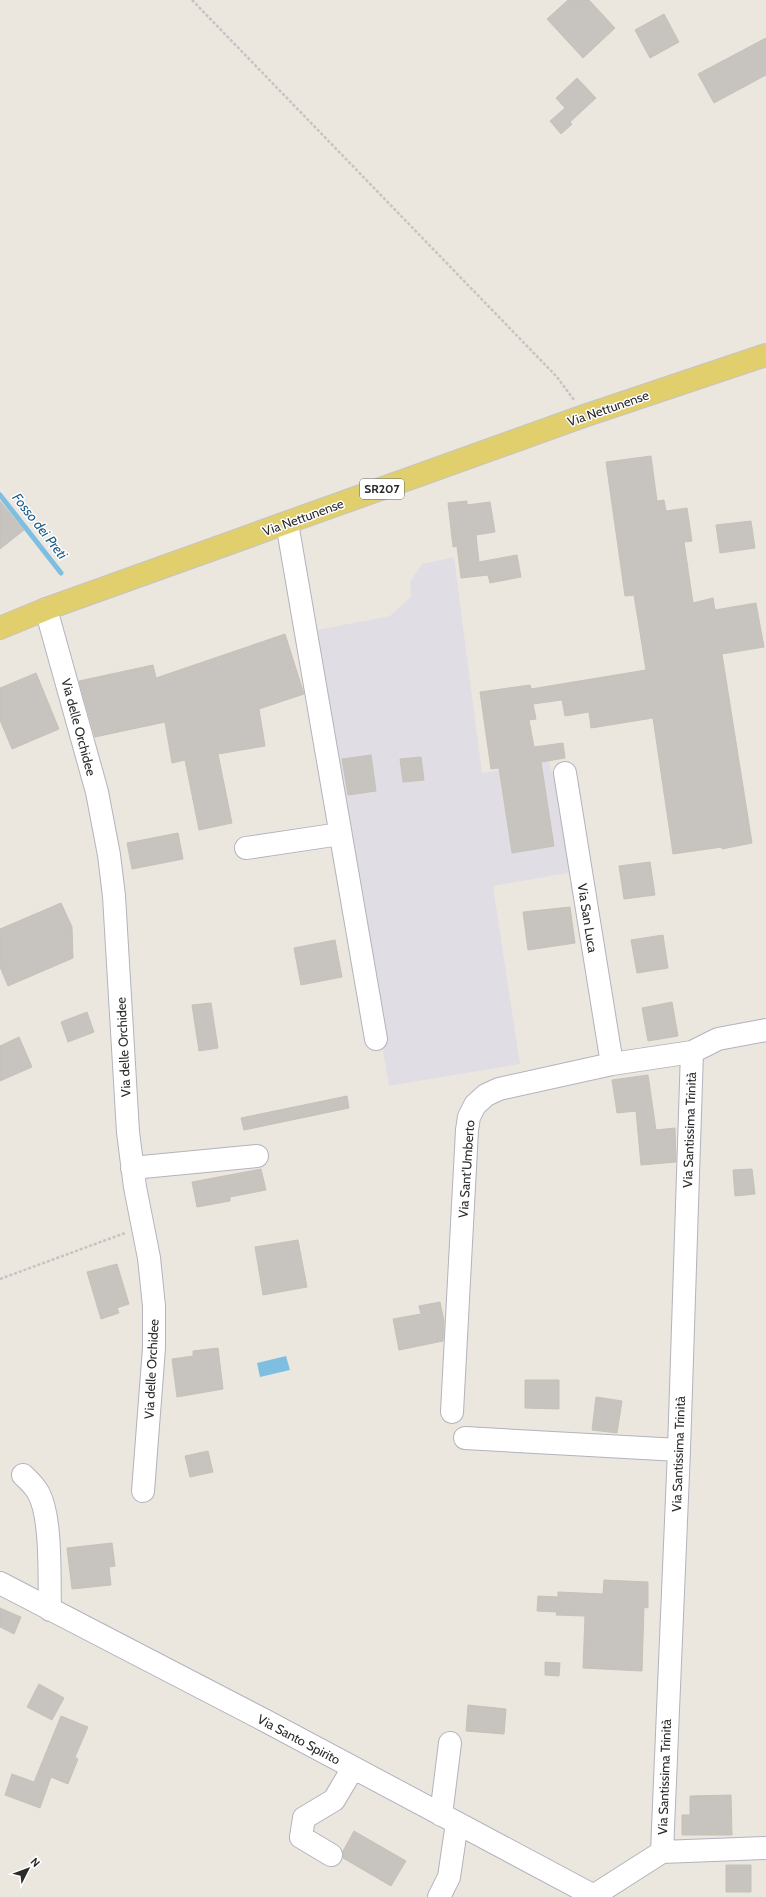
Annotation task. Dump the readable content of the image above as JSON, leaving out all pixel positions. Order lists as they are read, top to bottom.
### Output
{
  "streets": {
    "main road": ["Via Nettunense", "SR207"],
    "street": [
      "Via delle Orchidee",
      "Via San Luca",
      "Via Santissima Trinità",
      "Via Sant'Umberto",
      "Via Santo Spirito"
    ]
  },
  "crossings": [
    ["Via Nettunense", "Via delle Orchidee"],
    ["Via San Luca", "Via Sant'Umberto"],
    ["Via Santissima Trinità", "Via Sant'Umberto"],
    ["Via Santissima Trinità", "Via Santo Spirito"]
  ],
  "water": ["Fosso dei Preti"],
  "north": "top right"
}
